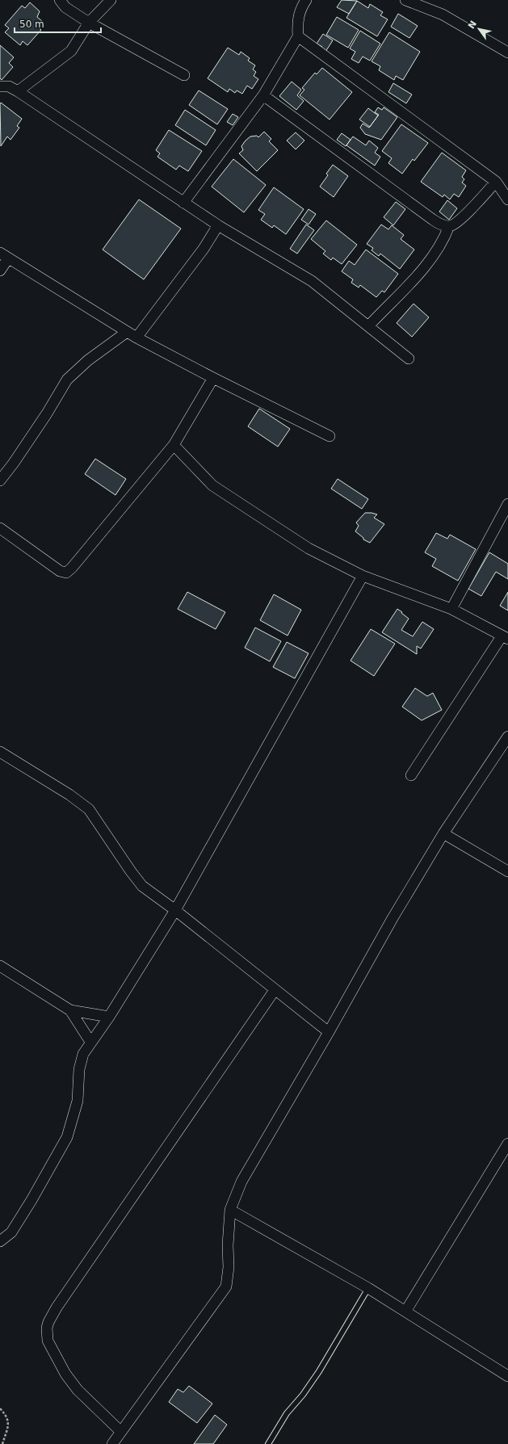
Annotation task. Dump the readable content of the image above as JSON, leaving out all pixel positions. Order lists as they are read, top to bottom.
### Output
{
  "scale_bar": "50 m",
  "north": "top left"
}
